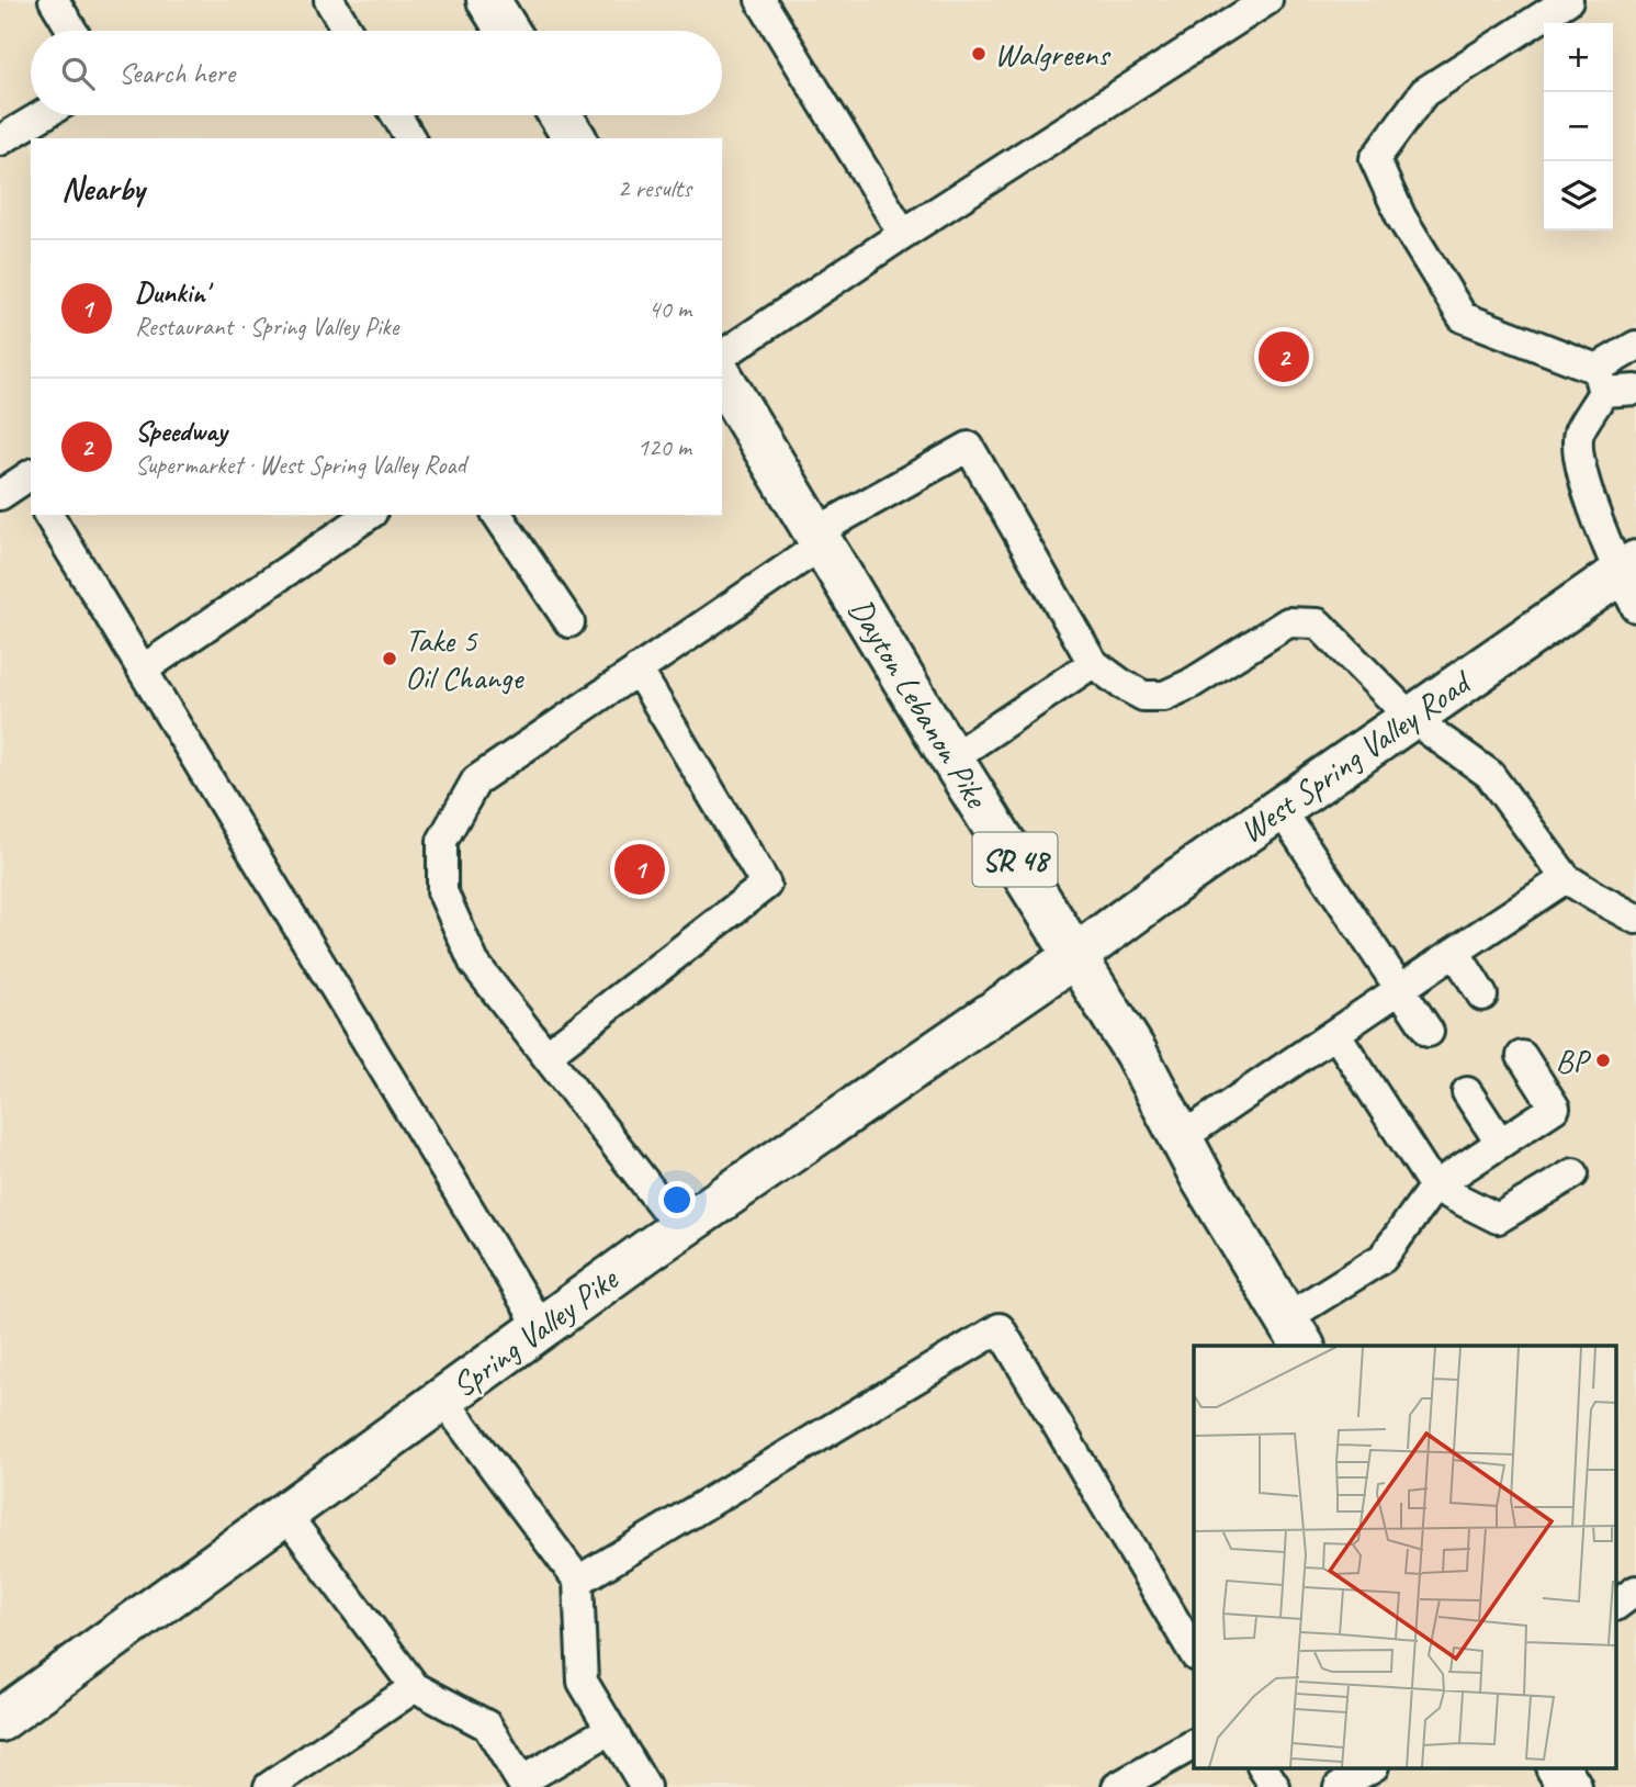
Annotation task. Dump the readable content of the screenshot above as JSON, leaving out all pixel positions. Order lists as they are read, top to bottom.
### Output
{
  "streets": {
    "street": [
      "Dayton Lebanon Pike",
      "West Spring Valley Road",
      "SR 48",
      "Spring Valley Pike"
    ]
  },
  "crossings": [
    ["Dayton Lebanon Pike", "West Spring Valley Road"],
    ["Dayton Lebanon Pike", "Spring Valley Pike"],
    ["West Spring Valley Road", "Spring Valley Pike"]
  ],
  "places": ["Walgreens", "Take 5 Oil Change", "BP"],
  "page": {
    "map_buttons": ["+", "−"],
    "search": "Search here",
    "heading": ["Nearby", "2 results"],
    "list": [
      {
        "mark": "1",
        "name": "Dunkin'",
        "note": "Restaurant · Spring Valley Pike",
        "value": "40 m"
      },
      {
        "mark": "2",
        "name": "Speedway",
        "note": "Supermarket · West Spring Valley Road",
        "value": "120 m"
      }
    ],
    "pins": ["2", "1"]
  }
}
